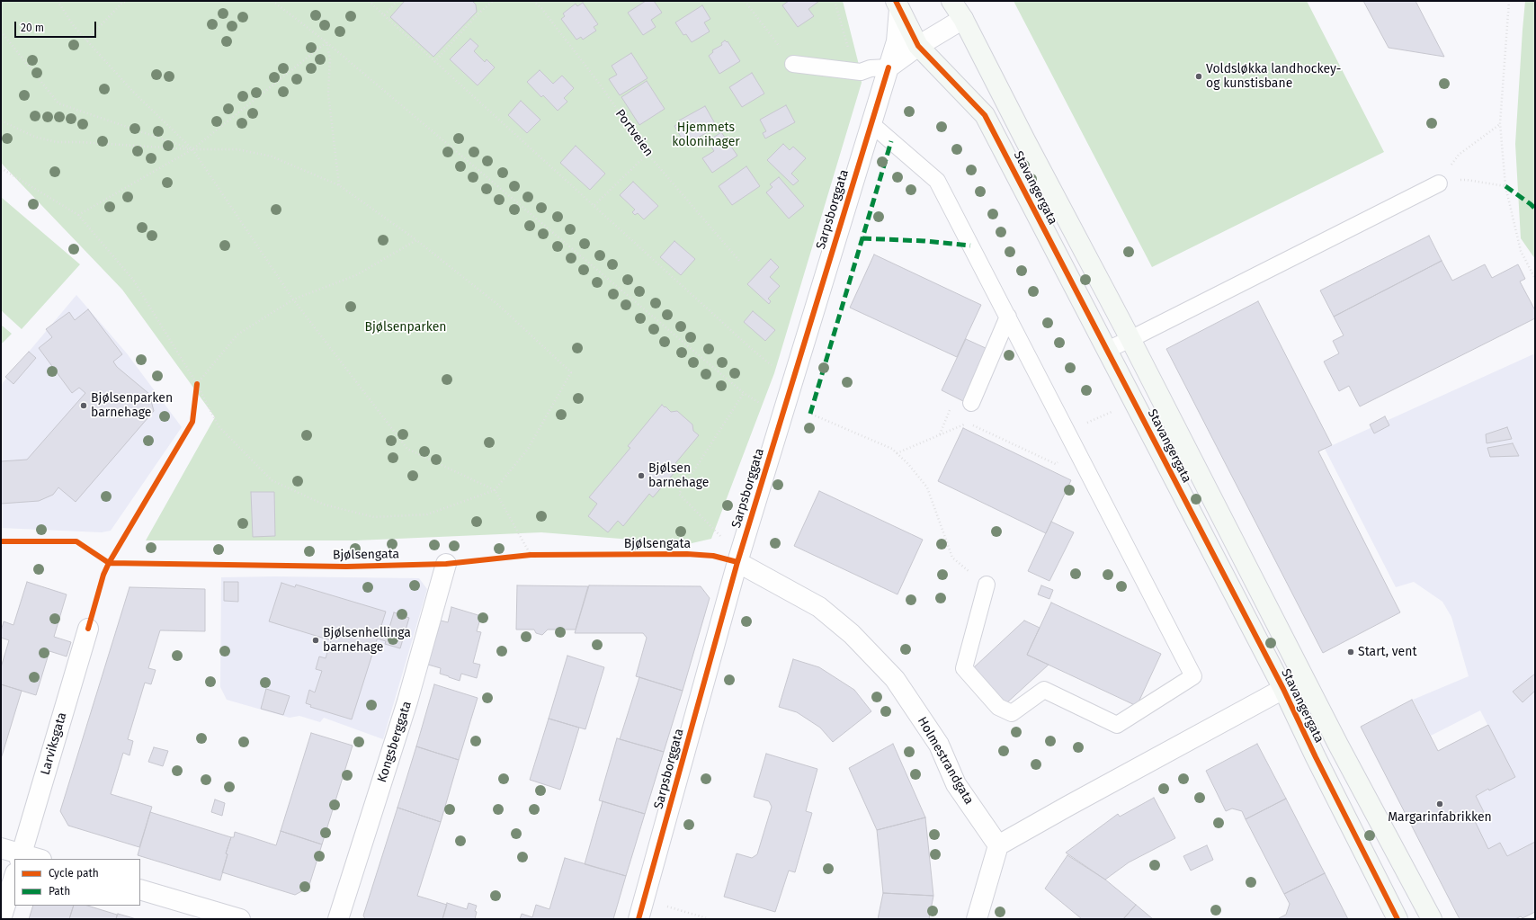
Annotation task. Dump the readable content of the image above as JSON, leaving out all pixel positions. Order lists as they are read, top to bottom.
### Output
{
  "streets": {
    "main road": ["Stavangergata"],
    "street": [
      "Sarpsborggata",
      "Kongsberggata",
      "Larviksgata",
      "Holmestrandgata"
    ],
    "path": ["Portveien"],
    "cycle path": ["Bjølsengata"]
  },
  "crossings": [
    ["Stavangergata", "Sarpsborggata"],
    ["Sarpsborggata", "Holmestrandgata"]
  ],
  "parks": ["Hjemmets kolonihager", "Bjølsenparken"],
  "places": [
    "Voldsløkka landhockey- og kunstisbane",
    "Bjølsenparken barnehage",
    "Bjølsen barnehage",
    "Bjølsenhellinga barnehage",
    "Start, vent",
    "Margarinfabrikken"
  ],
  "legend": ["Cycle path", "Path"],
  "scale_bar": "20 m"
}
